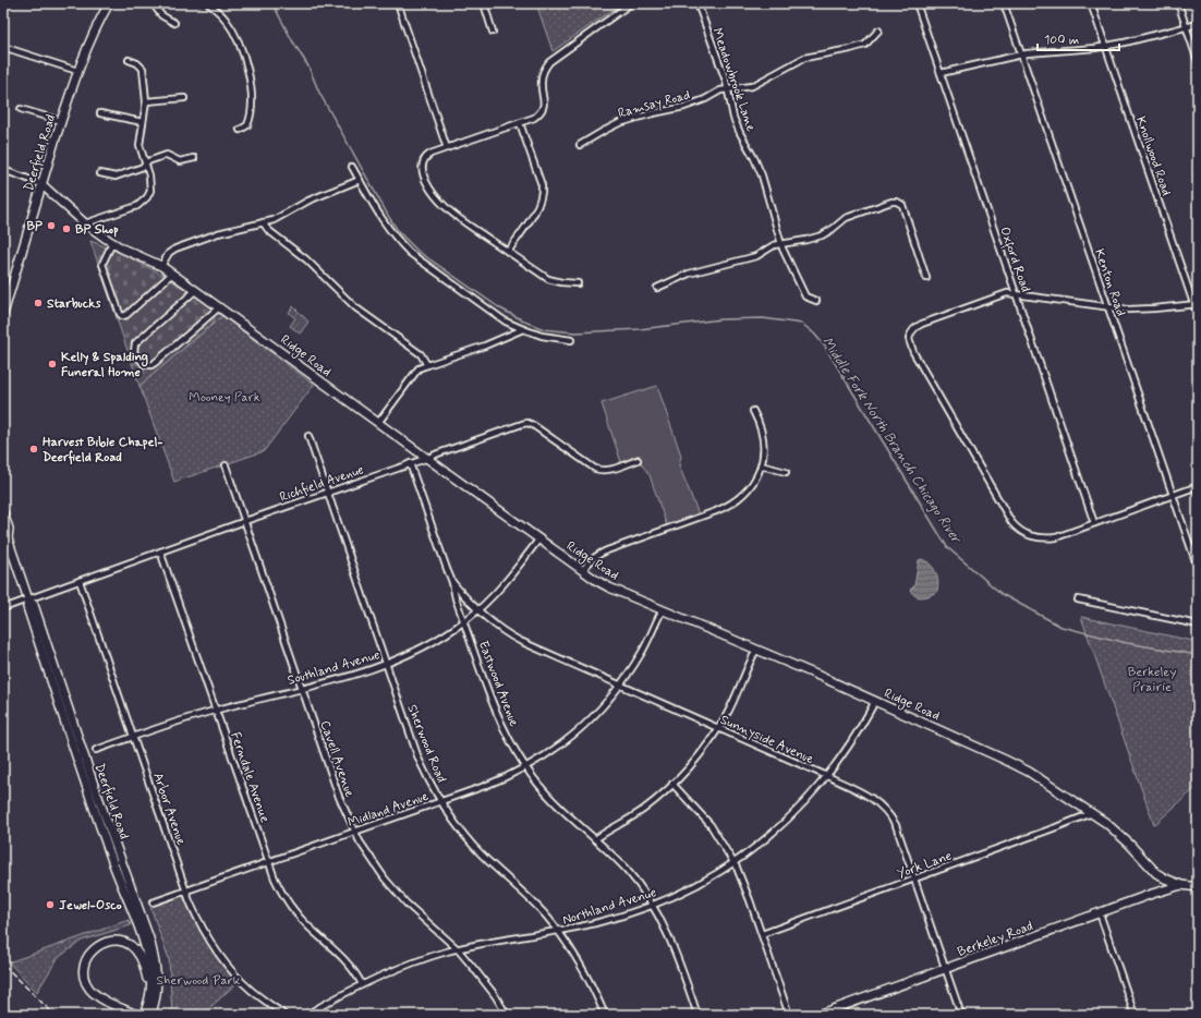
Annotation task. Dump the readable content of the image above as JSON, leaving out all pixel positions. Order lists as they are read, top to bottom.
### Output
{
  "streets": {
    "street": [
      "Meadowbrook Lane",
      "Ramsay Road",
      "Deerfield Road",
      "Knollwood Road",
      "Oxford Road",
      "Kenton Road",
      "Ridge Road",
      "Richfield Avenue",
      "Southland Avenue",
      "Eastwood Avenue",
      "Sunnyside Avenue",
      "Sherwood Road",
      "Cavell Avenue",
      "Ferndale Avenue",
      "Arbor Avenue",
      "Midland Avenue",
      "York Lane",
      "Northland Avenue",
      "Berkeley Road"
    ]
  },
  "crossings": [
    ["Meadowbrook Lane", "Ramsay Road"],
    ["Deerfield Road", "Ridge Road"],
    ["Deerfield Road", "Richfield Avenue"],
    ["Ridge Road", "Richfield Avenue"],
    ["Ridge Road", "Southland Avenue"],
    ["Ridge Road", "Midland Avenue"],
    ["Ridge Road", "York Lane"],
    ["Ridge Road", "Northland Avenue"],
    ["Ridge Road", "Berkeley Road"],
    ["Richfield Avenue", "Eastwood Avenue"],
    ["Richfield Avenue", "Sherwood Road"],
    ["Richfield Avenue", "Cavell Avenue"],
    ["Richfield Avenue", "Ferndale Avenue"],
    ["Richfield Avenue", "Arbor Avenue"],
    ["Southland Avenue", "Eastwood Avenue"],
    ["Southland Avenue", "Sunnyside Avenue"],
    ["Southland Avenue", "Sherwood Road"],
    ["Southland Avenue", "Cavell Avenue"],
    ["Southland Avenue", "Ferndale Avenue"],
    ["Southland Avenue", "Arbor Avenue"],
    ["Eastwood Avenue", "Sunnyside Avenue"],
    ["Eastwood Avenue", "Midland Avenue"],
    ["Eastwood Avenue", "Northland Avenue"],
    ["Sunnyside Avenue", "Midland Avenue"],
    ["Sunnyside Avenue", "York Lane"],
    ["Sunnyside Avenue", "Northland Avenue"],
    ["Sunnyside Avenue", "Berkeley Road"],
    ["Sherwood Road", "Midland Avenue"],
    ["Sherwood Road", "Northland Avenue"],
    ["Cavell Avenue", "Midland Avenue"],
    ["Cavell Avenue", "Northland Avenue"],
    ["Ferndale Avenue", "Midland Avenue"],
    ["Ferndale Avenue", "Northland Avenue"],
    ["Arbor Avenue", "Midland Avenue"]
  ],
  "water": ["Middle Fork North Branch Chicago River"],
  "parks": ["Mooney Park", "Berkeley Prairie", "Sherwood Park"],
  "places": [
    "BP",
    "BP Shop",
    "Starbucks",
    "Kelly & Spalding Funeral Home",
    "Harvest Bible Chapel- Deerfield Road",
    "Jewel-Osco"
  ],
  "scale_bar": "100 m"
}
